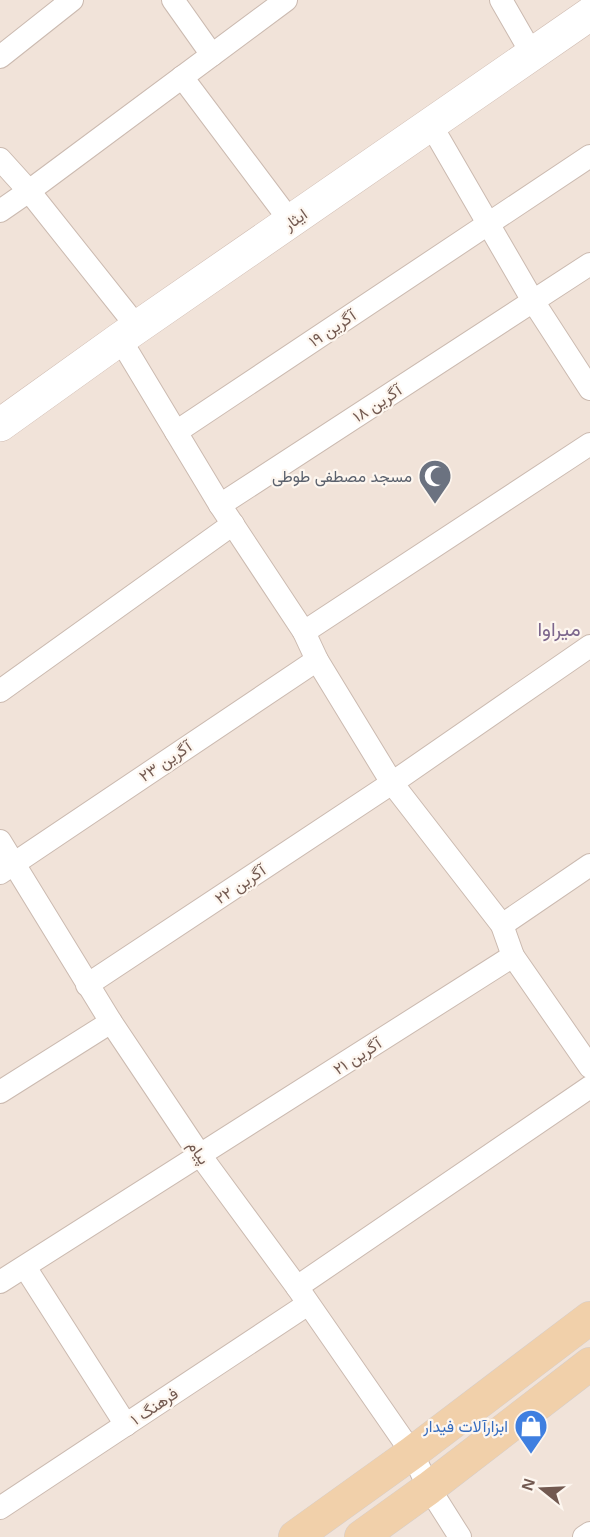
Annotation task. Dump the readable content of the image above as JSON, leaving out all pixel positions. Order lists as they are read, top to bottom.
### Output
{
  "streets": {
    "street": [
      "ایثار",
      "آگرین ۱۹",
      "آگرین ۱۸",
      "آگرین ۲۳",
      "آگرین ۲۲",
      "آگرین ۲۱",
      "پیام",
      "فرهنگ ۱"
    ]
  },
  "crossings": [
    ["آگرین ۲۳", "پیام"],
    ["آگرین ۲۲", "پیام"],
    ["آگرین ۲۱", "پیام"],
    ["پیام", "فرهنگ ۱"]
  ],
  "districts": ["میراوا"],
  "places": {
    "mosque": ["مسجد مصطفی طوطی"],
    "shop": ["ابزارآلات فیدار"]
  },
  "north": "left"
}
